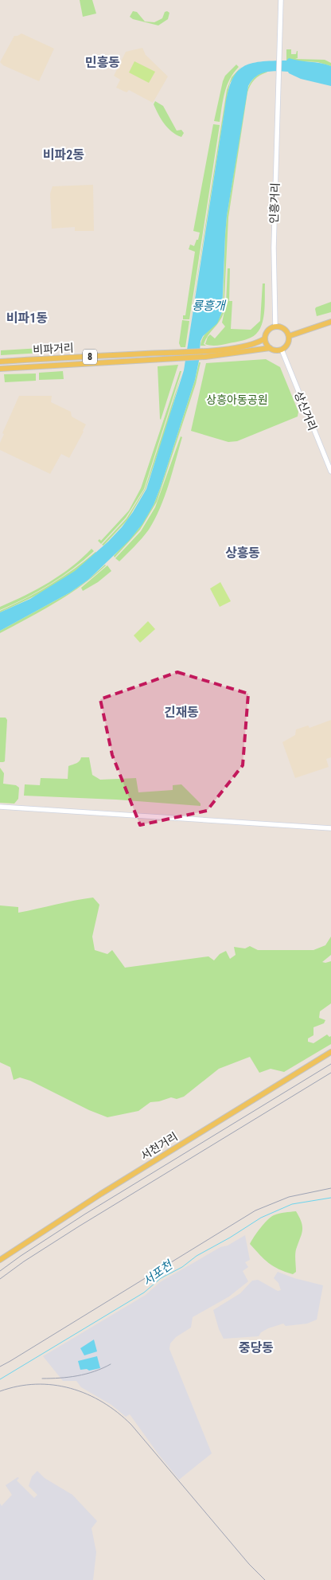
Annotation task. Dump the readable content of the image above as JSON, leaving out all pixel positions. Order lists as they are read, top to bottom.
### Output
{
  "streets": {
    "main road": [
      "인흥거리",
      "비파거리",
      "8",
      "상신거리",
      "서천거리"
    ]
  },
  "crossings": [
    ["인흥거리", "비파거리"],
    ["인흥거리", "상신거리"],
    ["비파거리", "상신거리"]
  ],
  "districts": [
    "민흥동",
    "비파2동",
    "비파1동",
    "상흥동",
    "긴재동",
    "중당동"
  ],
  "water": ["룡흥개", "서포천"],
  "parks": ["상흥아동공원"]
}
